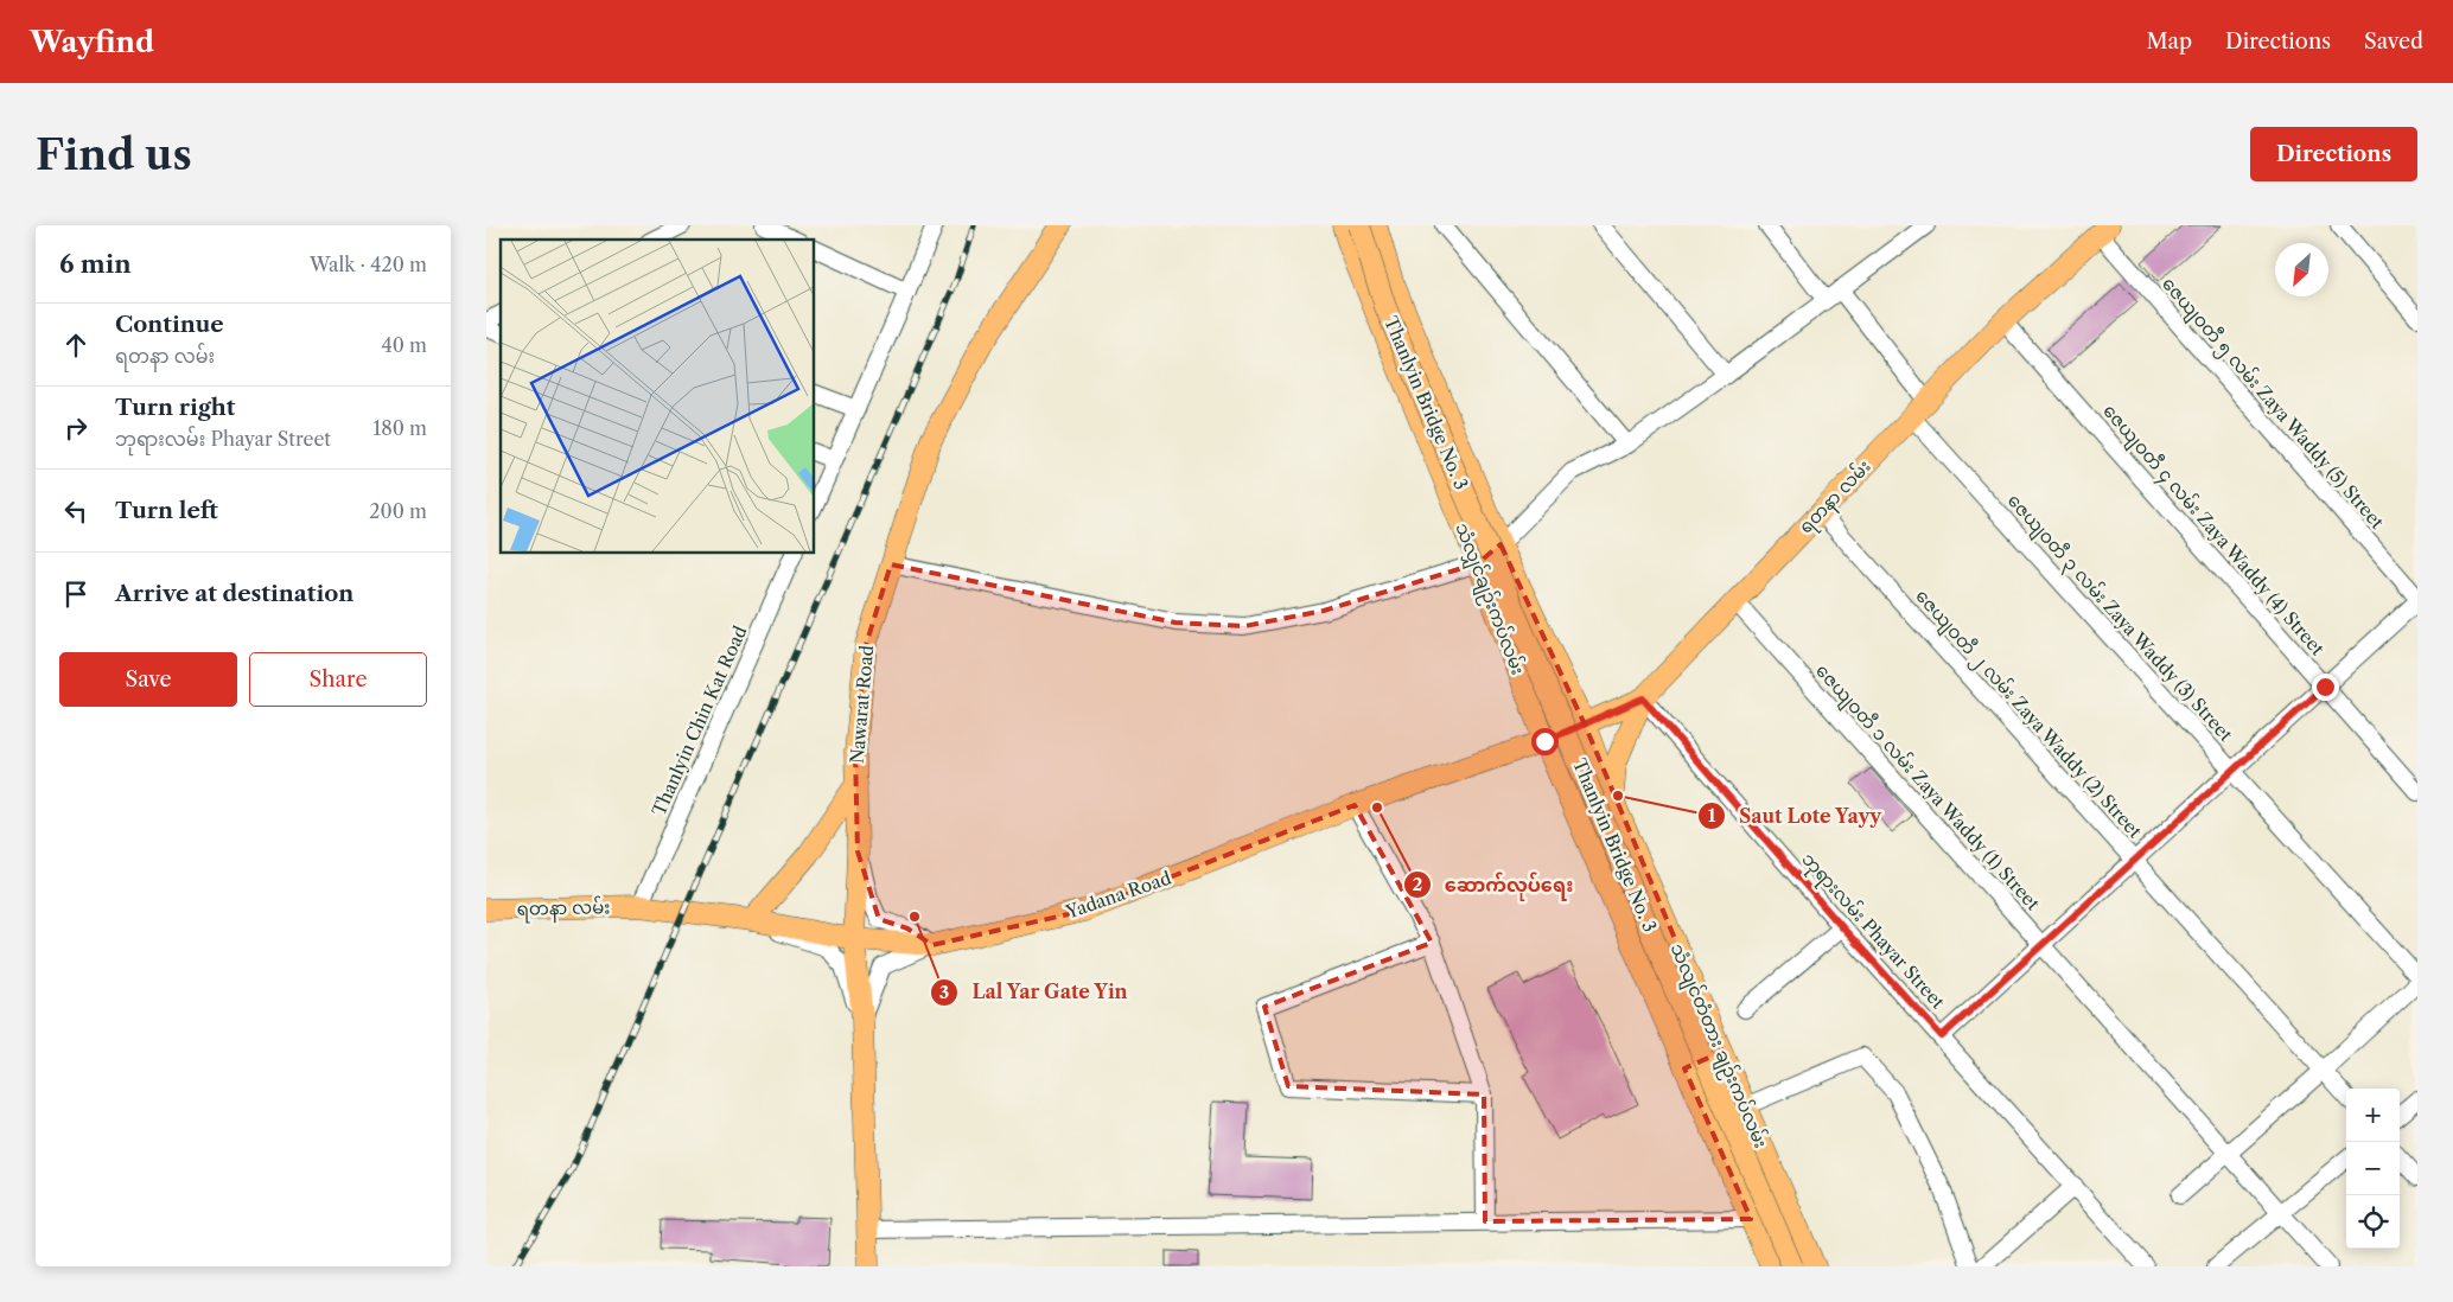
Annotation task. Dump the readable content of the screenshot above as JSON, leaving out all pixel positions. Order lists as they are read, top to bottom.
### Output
{
  "streets": {
    "main road": [
      "Thanlyin Bridge No. 3",
      "ရတနာ လမ်း",
      "သံလျှင်ချဉ်းကပ်လမ်း",
      "Nawarat Road",
      "Yadana Road",
      "သံလျင်တံတား ချဉ်းကပ်လမ်း"
    ],
    "street": [
      "ဇေယျဝတီ ၅ လမ်း Zaya Waddy (5) Street",
      "ဇေယျဝတီ ၄ လမ်း Zaya Waddy (4) Street",
      "ဇေယျဝတီ ၃ လမ်း Zaya Waddy (3) Street",
      "ဇေယျဝတီ ၂ လမ်း Zaya Waddy (2) Street",
      "Thanlyin Chin Kat Road",
      "ဇေယျဝတီ ၁ လမ်း Zaya Waddy (1) Street",
      "ဘုရားလမ်း Phayar Street"
    ]
  },
  "crossings": [
    ["ဇေယျဝတီ ၅ လမ်း Zaya Waddy (5) Street", "ရတနာ လမ်း"],
    ["ရတနာ လမ်း", "ဇေယျဝတီ ၄ လမ်း Zaya Waddy (4) Street"],
    ["ရတနာ လမ်း", "သံလျှင်ချဉ်းကပ်လမ်း"],
    ["ရတနာ လမ်း", "ဇေယျဝတီ ၃ လမ်း Zaya Waddy (3) Street"],
    ["ရတနာ လမ်း", "ဇေယျဝတီ ၂ လမ်း Zaya Waddy (2) Street"],
    ["ရတနာ လမ်း", "Thanlyin Chin Kat Road"],
    ["ရတနာ လမ်း", "ဇေယျဝတီ ၁ လမ်း Zaya Waddy (1) Street"],
    ["ရတနာ လမ်း", "Yadana Road"],
    ["ရတနာ လမ်း", "ဘုရားလမ်း Phayar Street"],
    ["ရတနာ လမ်း", "သံလျင်တံတား ချဉ်းကပ်လမ်း"],
    ["သံလျှင်ချဉ်းကပ်လမ်း", "Yadana Road"],
    ["သံလျှင်ချဉ်းကပ်လမ်း", "သံလျင်တံတား ချဉ်းကပ်လမ်း"],
    ["Nawarat Road", "Yadana Road"],
    ["Thanlyin Chin Kat Road", "Yadana Road"]
  ],
  "places": ["Saut Lote Yayy", "ဆောက်လုပ်ရေး", "Lal Yar Gate Yin"],
  "north": "bottom left",
  "page": {
    "header": "Wayfind",
    "nav": ["Map", "Directions", "Saved"],
    "buttons": [
      "Directions",
      ["Save", "Share"]
    ],
    "title": "Find us",
    "heading": ["6 min", "Walk · 420 m"],
    "list": [
      ["Continue", "ရတနာ လမ်း", "40 m"],
      ["Turn right", "ဘုရားလမ်း Phayar Street", "180 m"],
      ["Turn left", "200 m"],
      "Arrive at destination"
    ],
    "map_buttons": ["+", "−"]
  }
}
